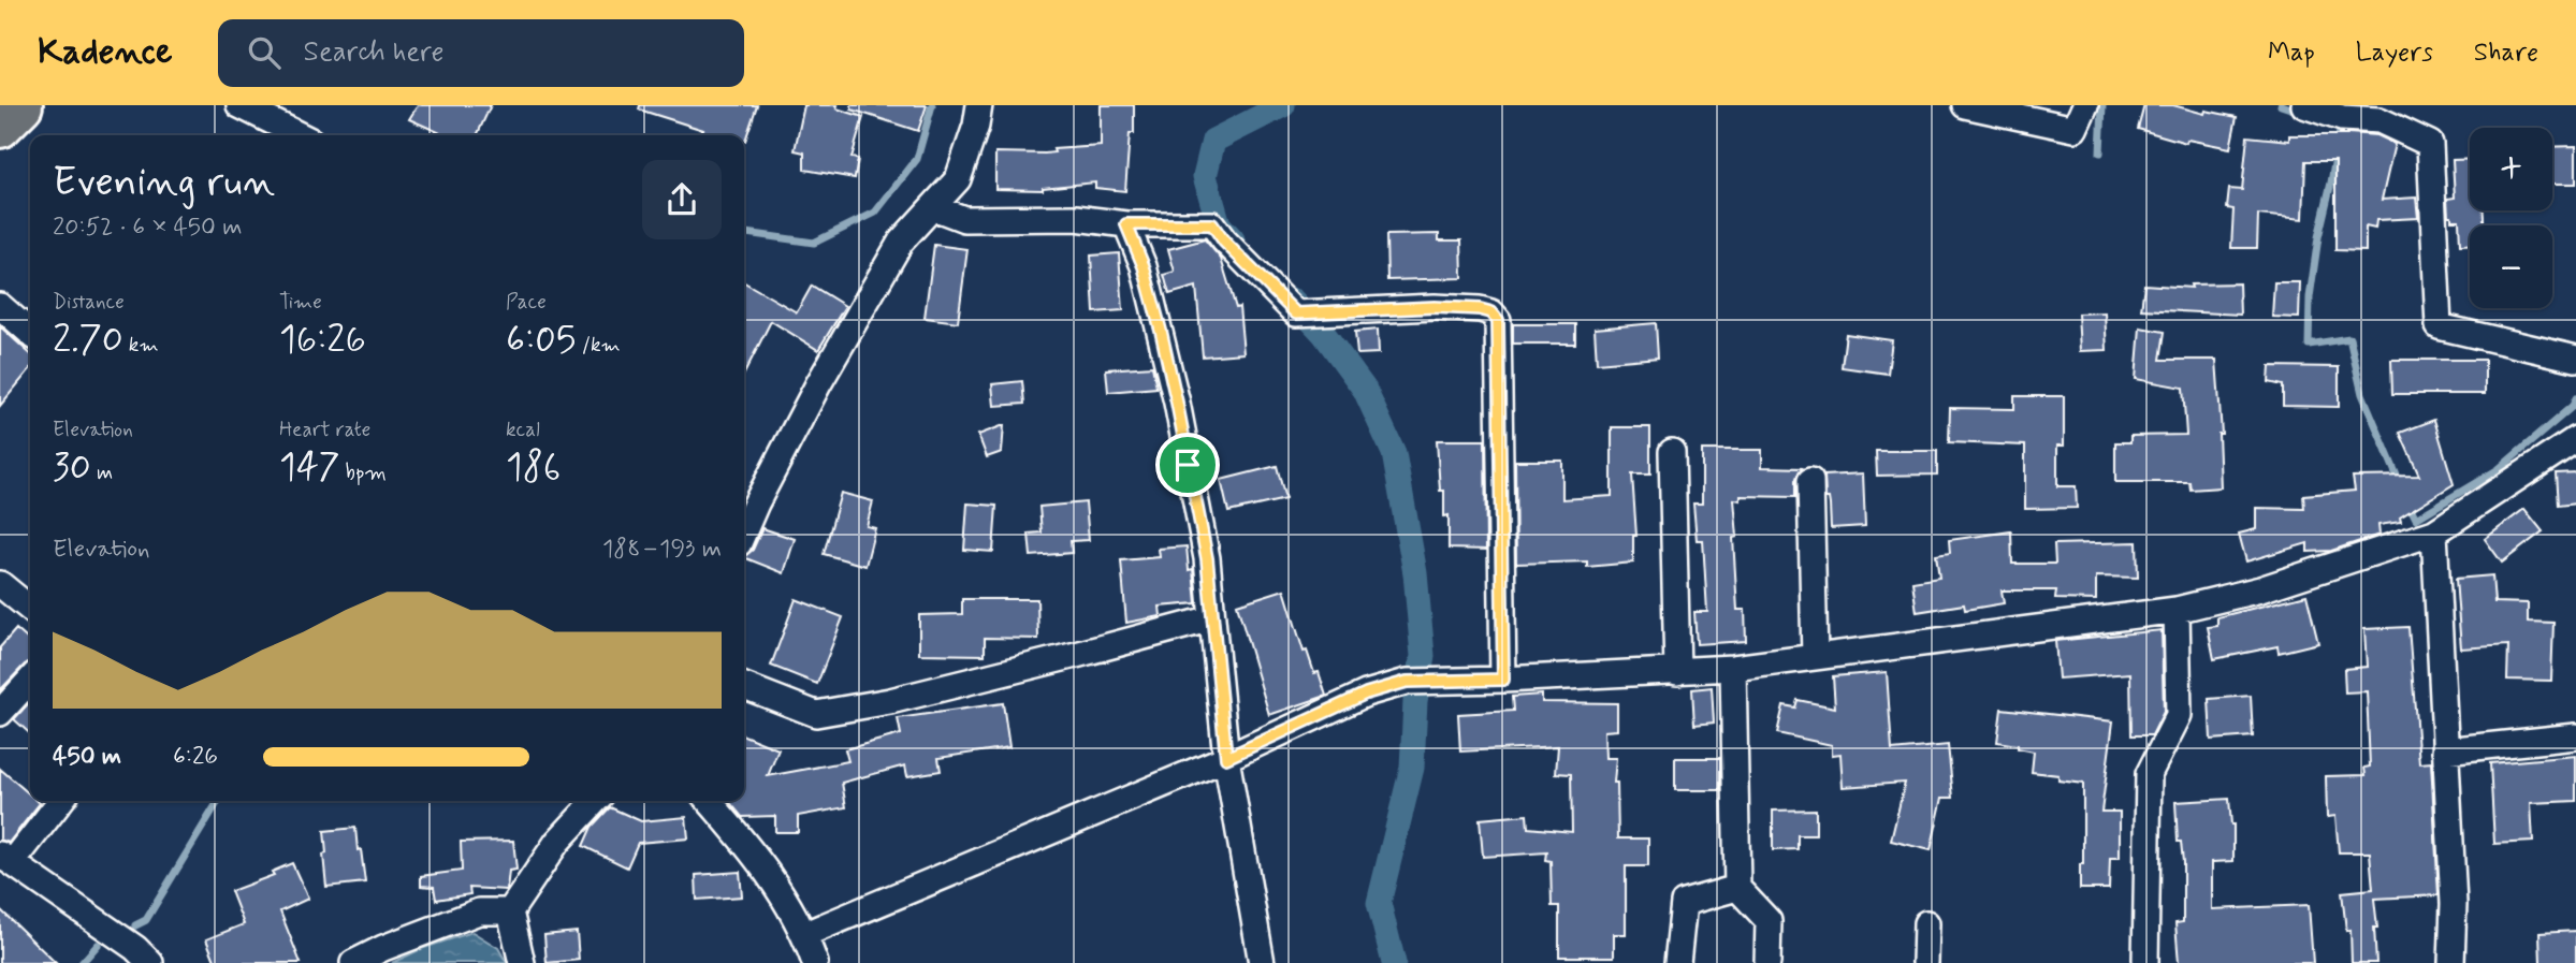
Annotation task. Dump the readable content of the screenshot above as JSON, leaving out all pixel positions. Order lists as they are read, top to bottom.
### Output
{
  "page": {
    "header": "Kadence",
    "search": "Search here",
    "nav": ["Map", "Layers", "Share"],
    "map_buttons": ["+", "−"],
    "heading": ["Evening run", "20:52 · 6 × 450 m"],
    "stats": [
      ["Distance", "2.70 km"],
      ["Time", "16:26"],
      ["Pace", "6:05 /km"],
      ["Elevation", "30 m"],
      ["Heart rate", "147 bpm"],
      ["kcal", "186"]
    ],
    "chart": ["Elevation", "188–193 m"],
    "list": [
      {
        "name": "450 m",
        "note": "6:26"
      }
    ]
  }
}
